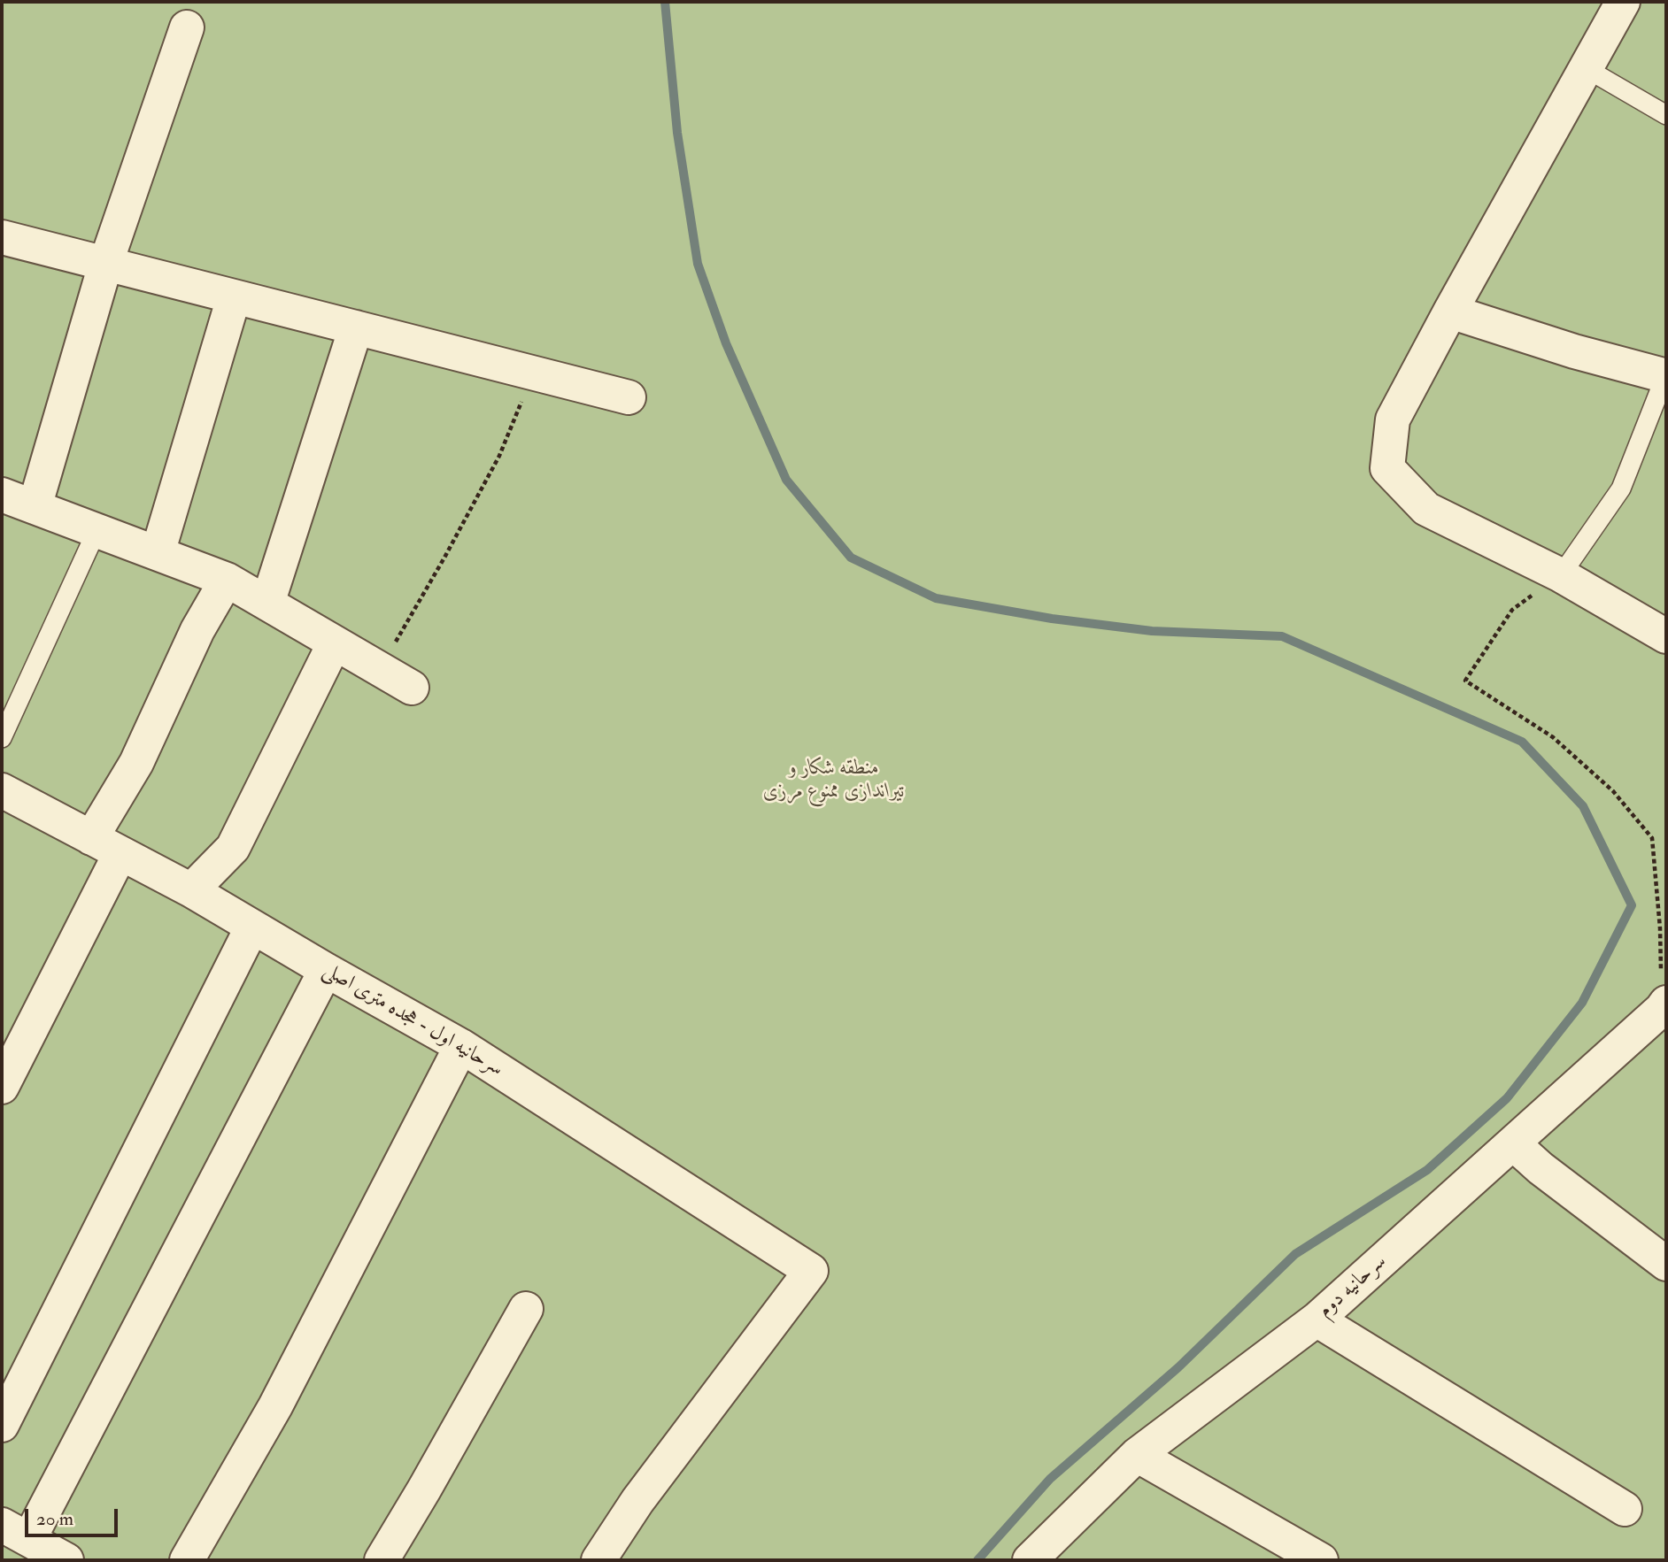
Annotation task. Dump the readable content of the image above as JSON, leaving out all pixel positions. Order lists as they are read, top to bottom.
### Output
{
  "streets": {
    "street": ["سرحانیه اول - هجده متری اصلی", "سرحانیه دوم"]
  },
  "parks": ["منطقه شکار و تیراندازی ممنوع مرزی"],
  "scale_bar": "20 m"
}
